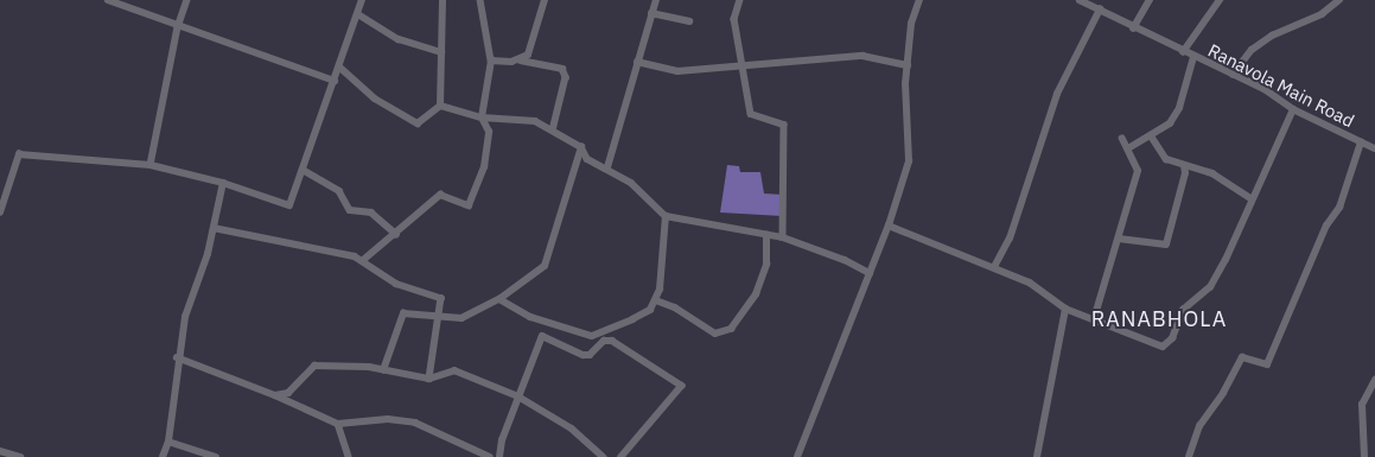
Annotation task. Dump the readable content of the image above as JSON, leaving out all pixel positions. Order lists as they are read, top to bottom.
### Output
{
  "streets": {
    "street": ["Ranavola Main Road"]
  },
  "districts": ["RANABHOLA"]
}
